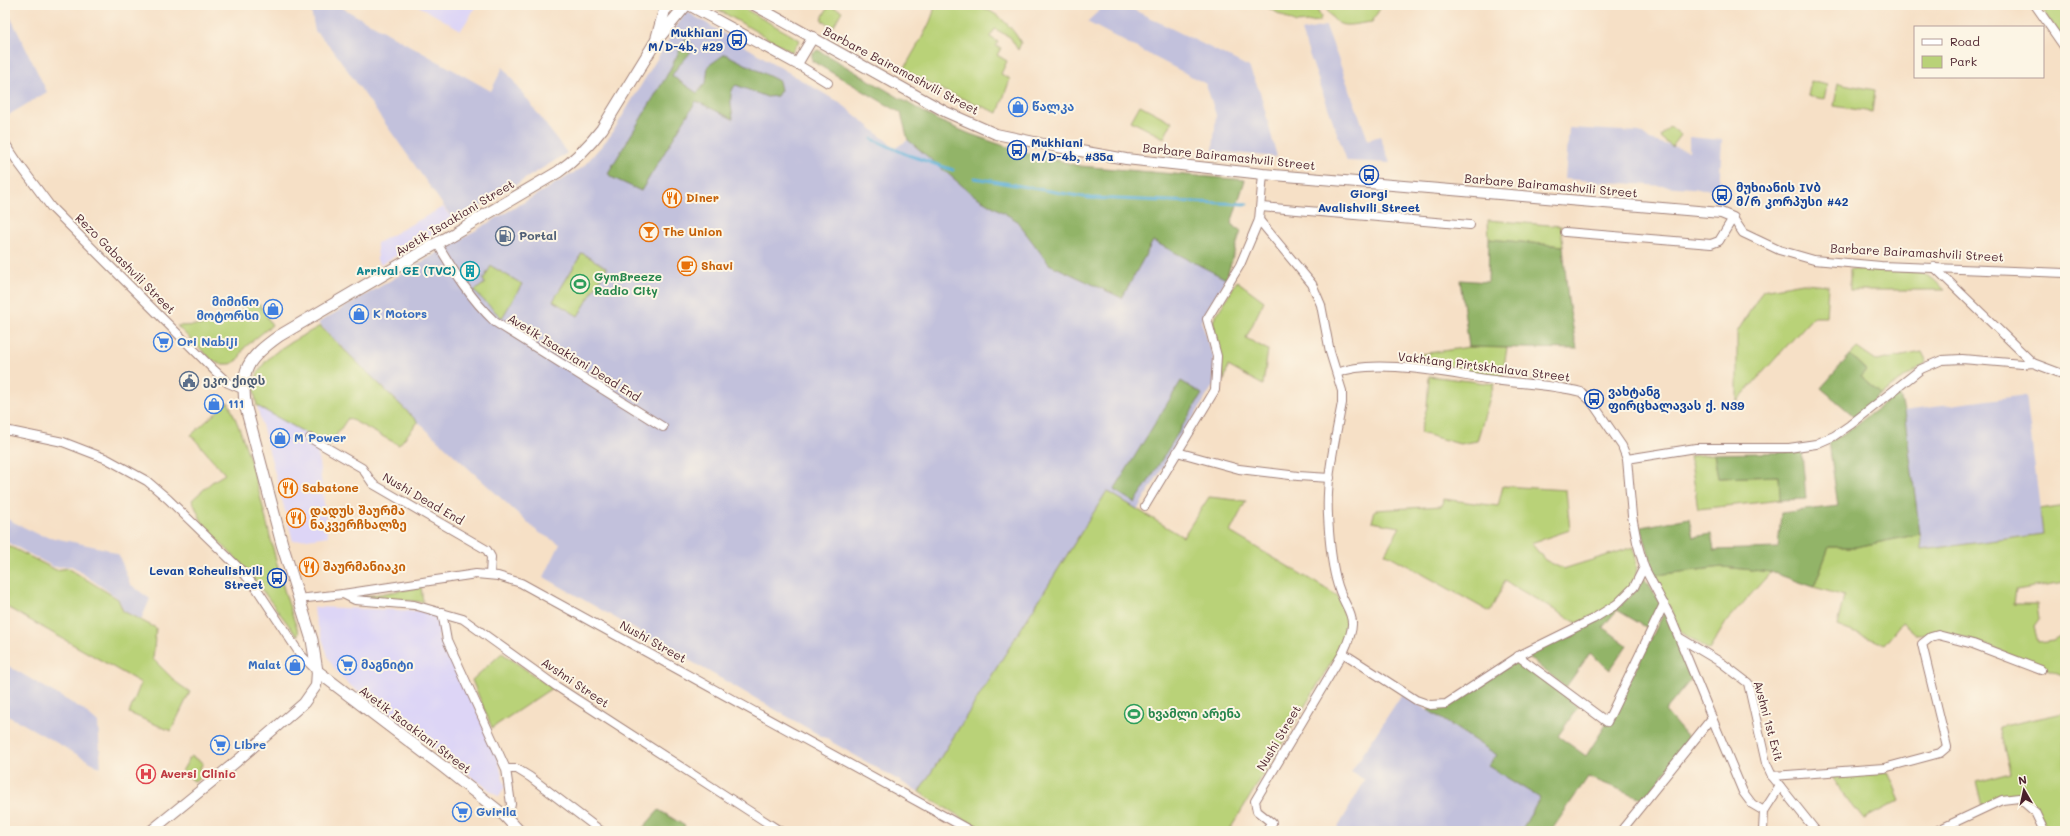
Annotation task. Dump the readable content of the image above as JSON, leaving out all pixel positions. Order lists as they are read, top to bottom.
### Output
{
  "streets": {
    "main road": ["Avetik Isaakiani Street"],
    "street": [
      "Barbare Bairamashvili Street",
      "Rezo Gabashvili Street",
      "Avetik Isaakiani Dead End",
      "Vakhtang Pirtskhalava Street",
      "Nushi Dead End",
      "Nushi Street",
      "Avshni Street",
      "Avshni 1st Exit"
    ]
  },
  "crossings": [
    ["Avetik Isaakiani Street", "Rezo Gabashvili Street"],
    ["Avetik Isaakiani Street", "Avetik Isaakiani Dead End"],
    ["Avetik Isaakiani Street", "Nushi Street"],
    ["Vakhtang Pirtskhalava Street", "Avshni 1st Exit"],
    ["Nushi Dead End", "Nushi Street"],
    ["Nushi Street", "Avshni Street"]
  ],
  "places": {
    "bus stop": [
      "Mukhiani M/D-4b, #29",
      "Mukhiani M/D-4b, #35a",
      "Giorgi Avalishvili Street",
      "მუხიანის IVბ მ/რ კორპუსი #42",
      "ვახტანგ ფირცხალავას ქ. N39",
      "Levan Rcheulishvili Street"
    ],
    "shop": [
      "წალკა",
      "მიმინო მოტორსი",
      "K Motors",
      "111",
      "M Power",
      "Malat"
    ],
    "restaurant": [
      "Diner",
      "Sabatone",
      "დადუს შაურმა ნაკვერჩხალზე",
      "შაურმანიაკი"
    ],
    "bar": ["The Union"],
    "fuel station": ["Portal"],
    "cafe": ["Shavi"],
    "building": ["Arrival GE (TVC)"],
    "sports": ["GymBreeze Radio City", "ხვამლი არენა"],
    "supermarket": [
      "Ori Nabiji",
      "მაგნიტი",
      "Libre",
      "Gvirila"
    ],
    "public building": ["ეკო ქიდს"],
    "hospital": ["Aversi Clinic"]
  },
  "legend": ["Road", "Park"],
  "north": "top"
}
